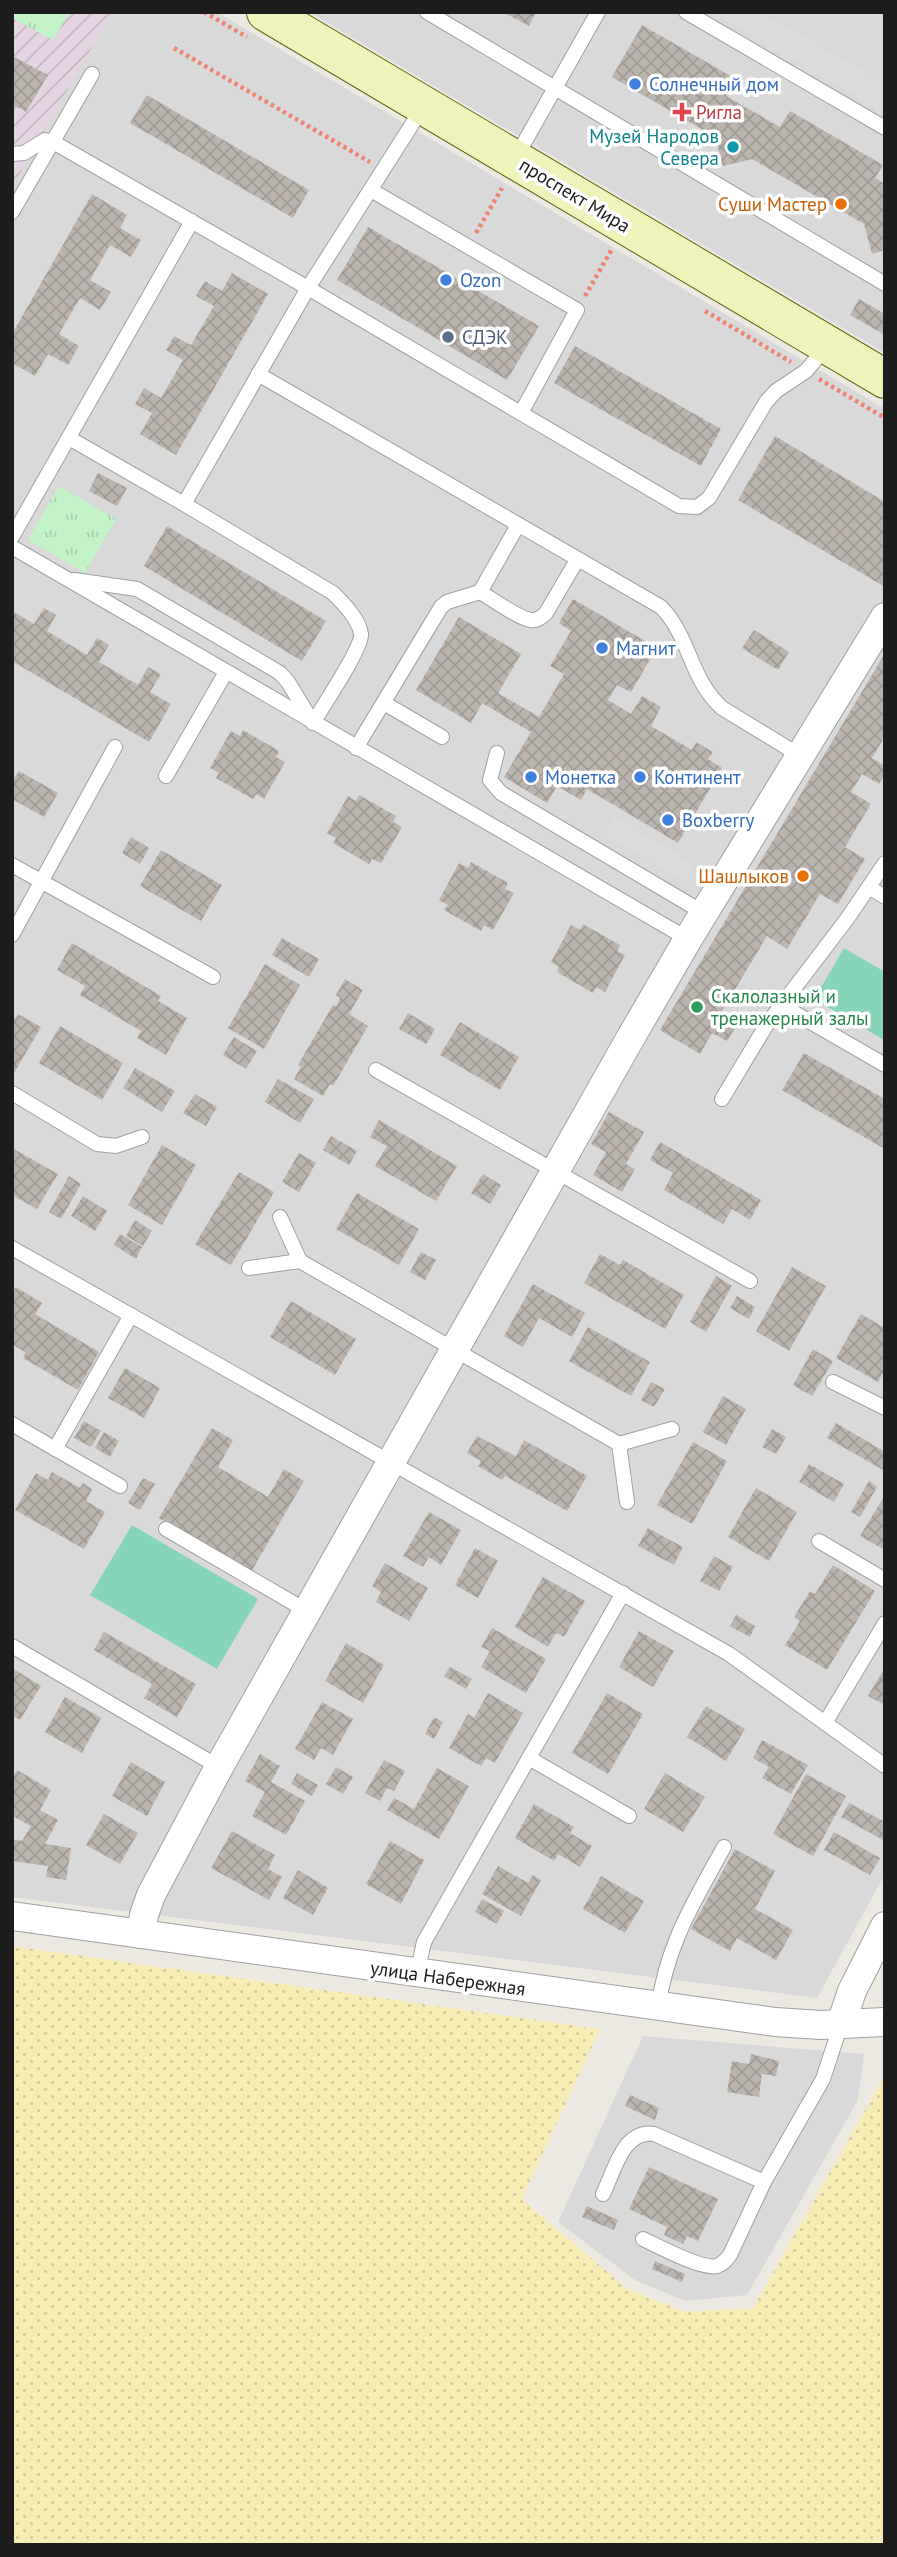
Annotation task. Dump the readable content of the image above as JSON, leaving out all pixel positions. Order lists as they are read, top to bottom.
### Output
{
  "streets": {
    "main road": ["проспект Мира"],
    "street": ["улица Набережная"]
  },
  "places": {
    "other": [
      "Солнечный дом",
      "Музей Народов Севера",
      "Суши Мастер",
      "Ozon",
      "СДЭК",
      "Магнит",
      "Монетка",
      "Континент",
      "Boxberry",
      "Шашлыков",
      "Скалолазный и тренажерный залы"
    ],
    "health": ["Ригла"]
  }
}
